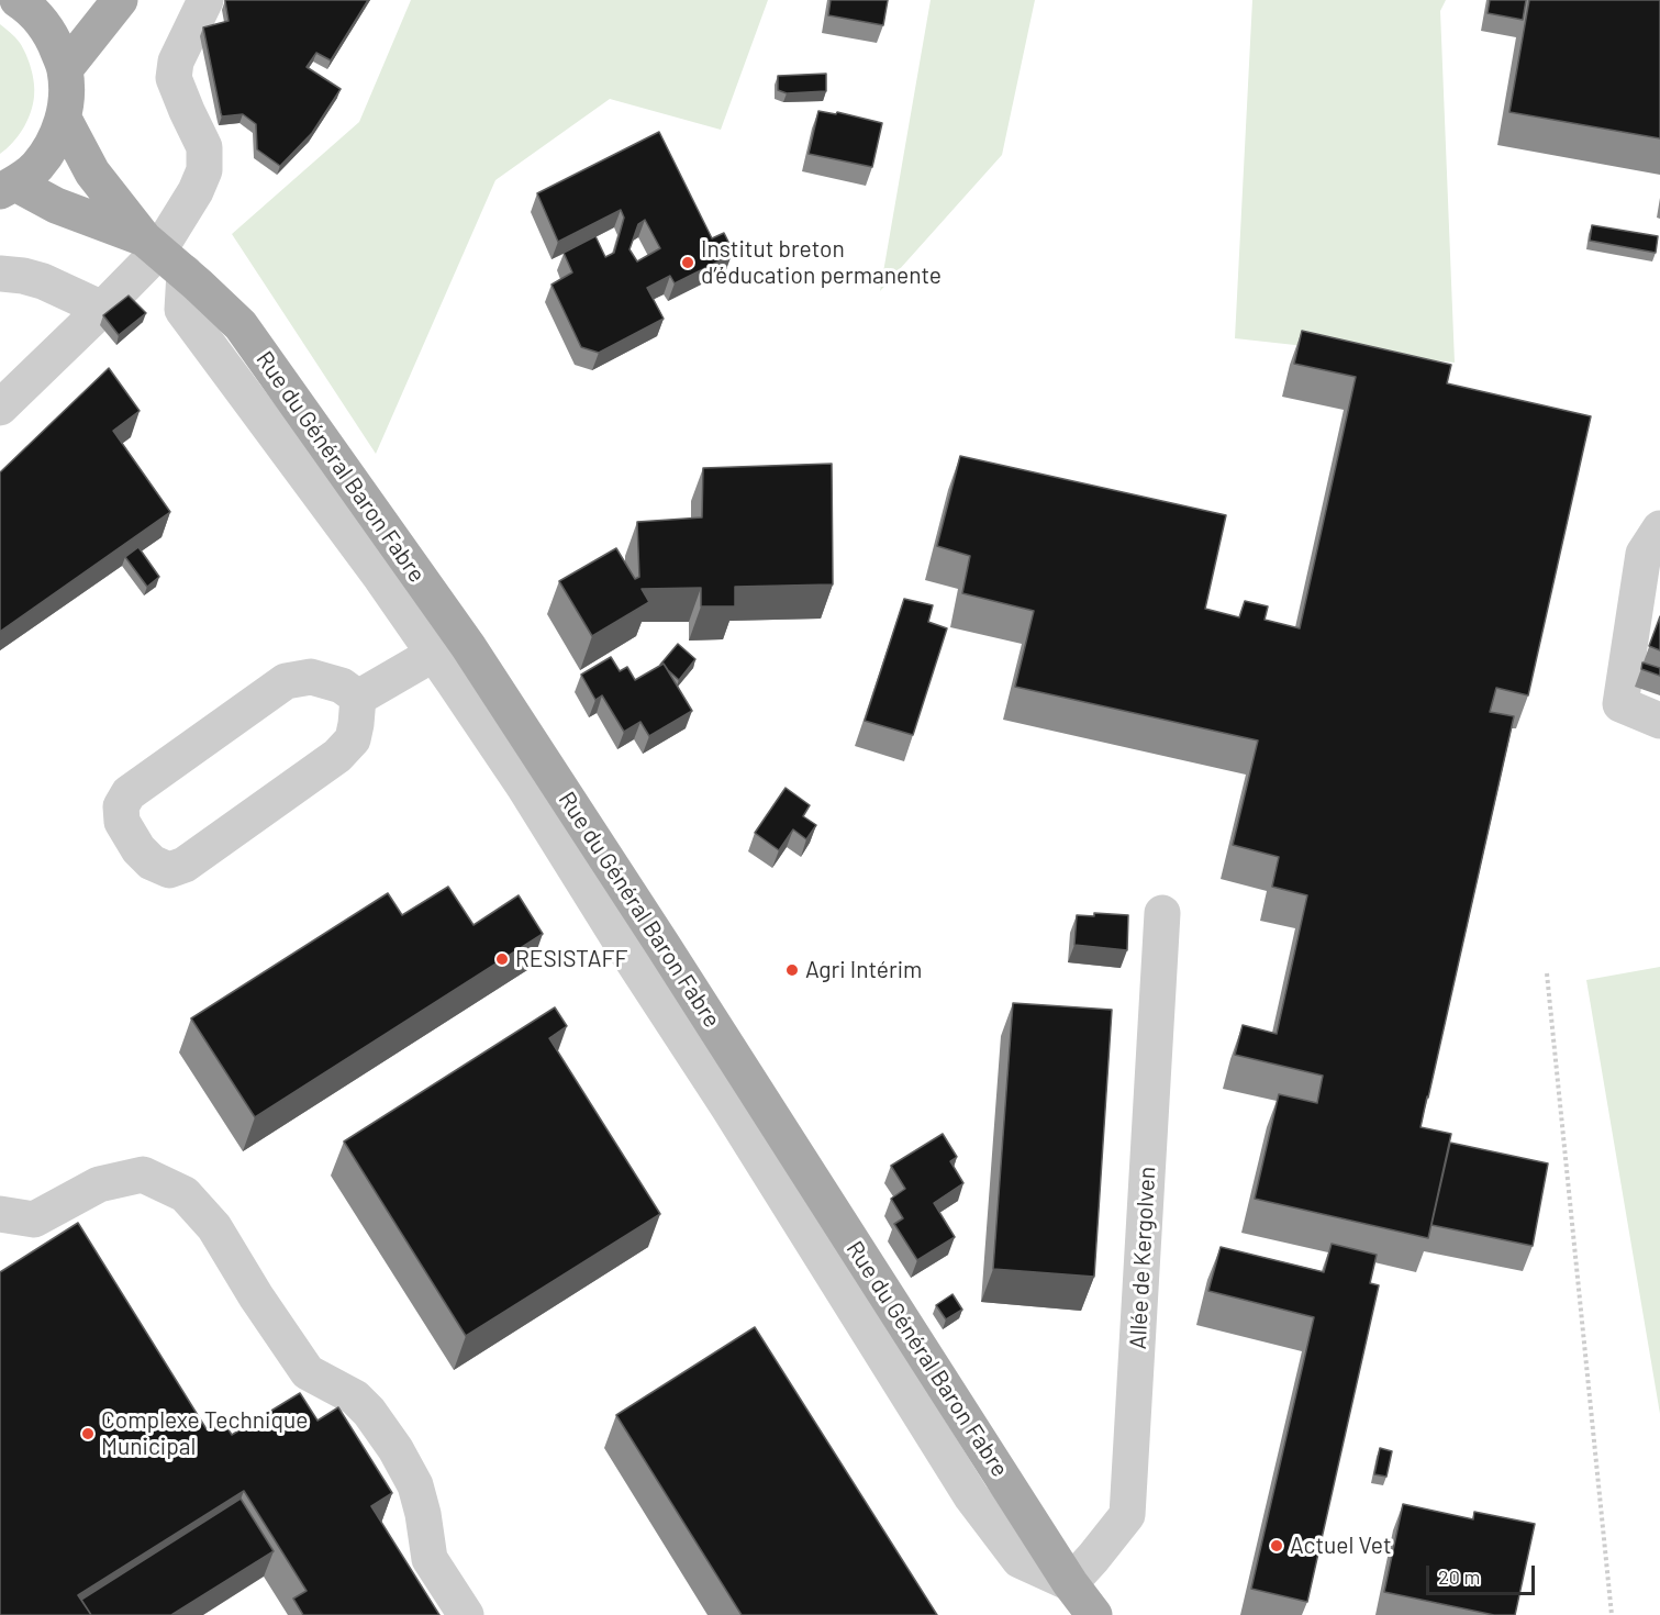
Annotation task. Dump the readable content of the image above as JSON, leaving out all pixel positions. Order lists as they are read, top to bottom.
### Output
{
  "streets": {
    "main road": ["Rue du Général Baron Fabre"],
    "street": ["Allée de Kergolven"]
  },
  "crossings": [
    ["Rue du Général Baron Fabre", "Allée de Kergolven"]
  ],
  "places": [
    "Institut breton d’éducation permanente",
    "RESISTAFF",
    "Agri Intérim",
    "Complexe Technique Municipal",
    "Actuel Vet"
  ],
  "scale_bar": "20 m"
}
